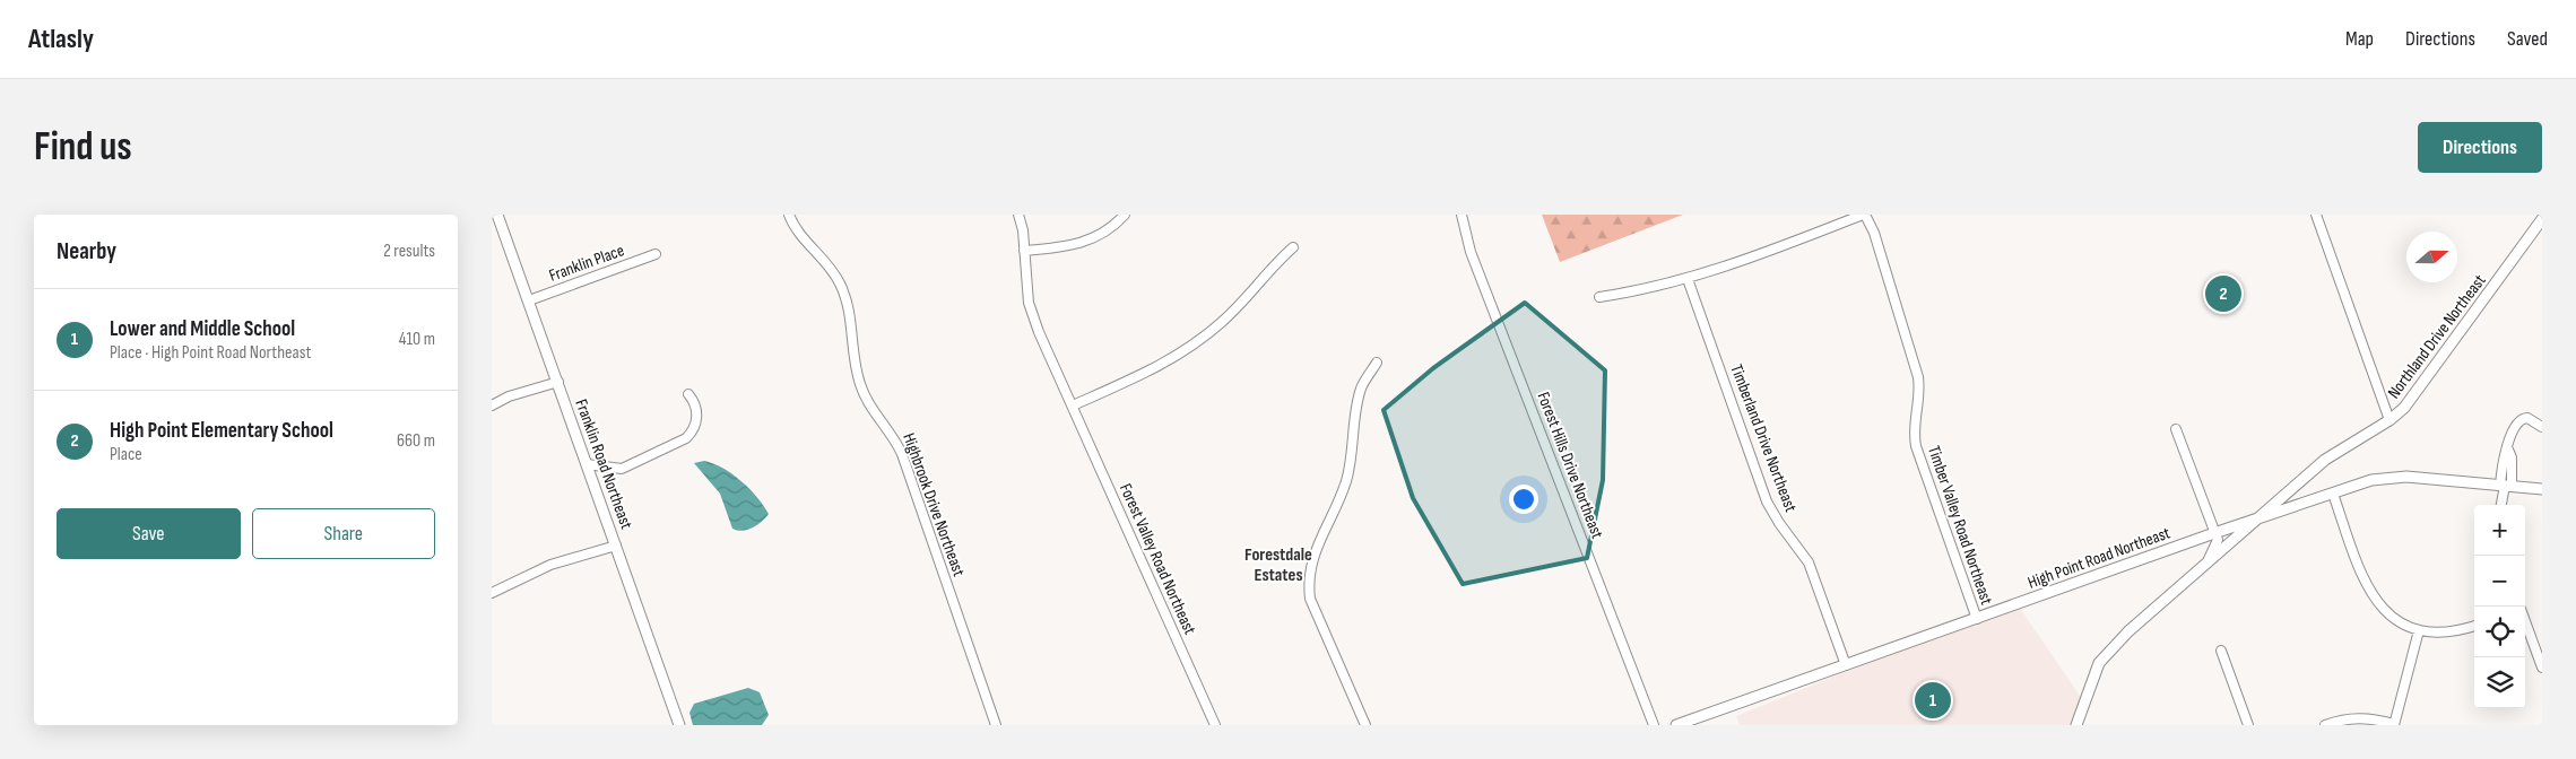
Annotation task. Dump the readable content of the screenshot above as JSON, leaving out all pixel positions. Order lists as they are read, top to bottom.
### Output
{
  "streets": {
    "street": [
      "Franklin Place",
      "Northland Drive Northeast",
      "Timberland Drive Northeast",
      "Franklin Road Northeast",
      "Forest Hills Drive Northeast",
      "Highbrook Drive Northeast",
      "Timber Valley Road Northeast",
      "High Point Road Northeast",
      "Forest Valley Road Northeast"
    ]
  },
  "crossings": [
    ["Franklin Place", "Franklin Road Northeast"],
    ["Northland Drive Northeast", "High Point Road Northeast"],
    ["Timberland Drive Northeast", "High Point Road Northeast"],
    ["Timber Valley Road Northeast", "High Point Road Northeast"]
  ],
  "districts": ["Forestdale Estates"],
  "north": "right",
  "page": {
    "header": "Atlasly",
    "nav": ["Map", "Directions", "Saved"],
    "buttons": [
      "Directions",
      ["Save", "Share"]
    ],
    "title": "Find us",
    "heading": ["Nearby", "2 results"],
    "pins": ["2", "1"],
    "list": [
      {
        "mark": "1",
        "name": "Lower and Middle School",
        "note": "Place · High Point Road Northeast",
        "value": "410 m"
      },
      {
        "mark": "2",
        "name": "High Point Elementary School",
        "note": "Place",
        "value": "660 m"
      }
    ],
    "map_buttons": ["+", "−"]
  }
}
